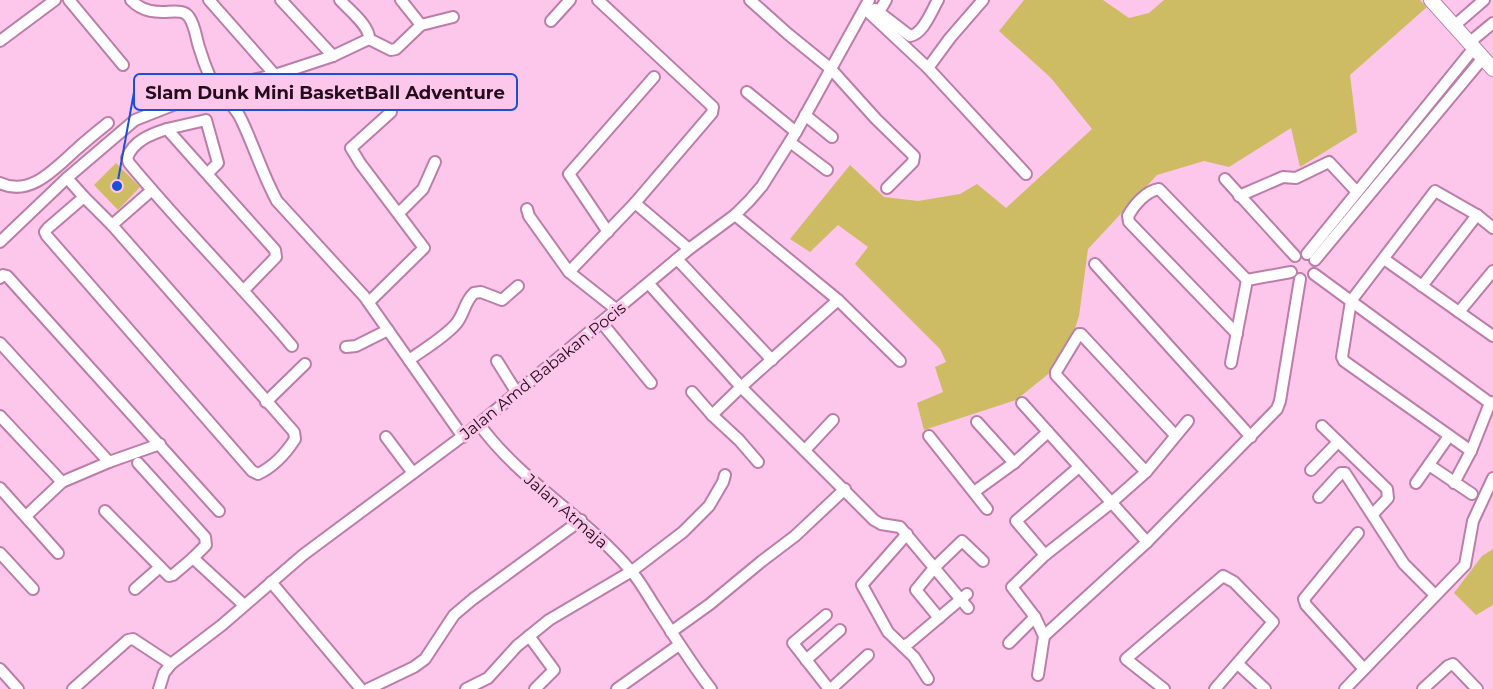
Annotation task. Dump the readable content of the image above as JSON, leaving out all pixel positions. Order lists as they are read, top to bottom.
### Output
{
  "streets": {
    "street": ["Jalan Amd Babakan Pocis", "Jalan Atmaja"]
  },
  "crossings": [
    ["Jalan Amd Babakan Pocis", "Jalan Atmaja"]
  ],
  "places": ["Slam Dunk Mini BasketBall Adventure"]
}
